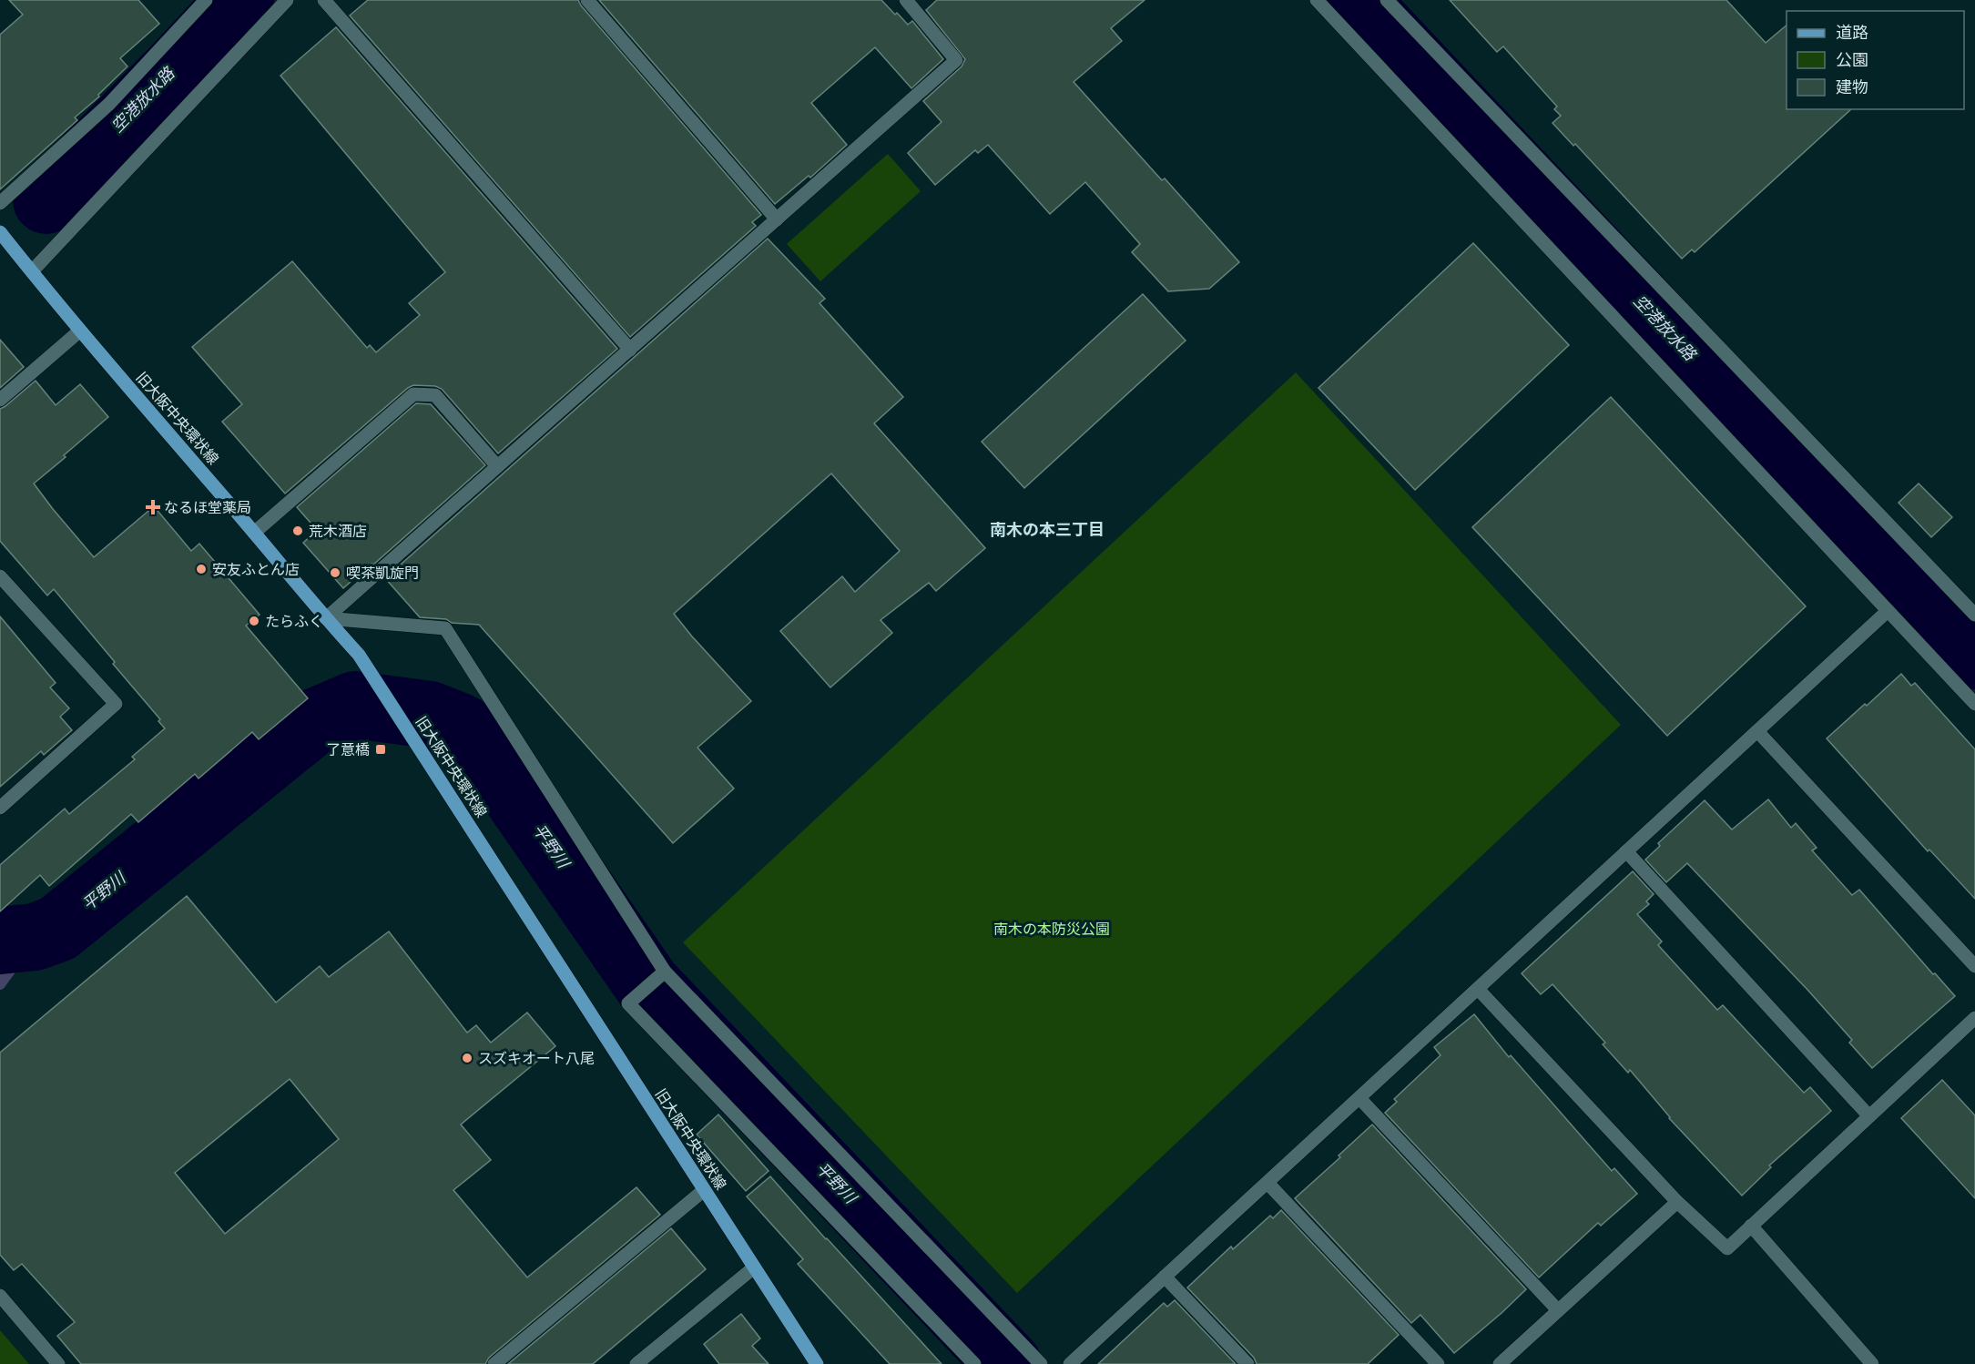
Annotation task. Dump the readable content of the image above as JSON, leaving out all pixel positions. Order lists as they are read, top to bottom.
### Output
{
  "streets": {
    "main road": ["旧大阪中央環状線"]
  },
  "districts": ["南木の本三丁目"],
  "water": ["空港放水路", "平野川"],
  "parks": ["南木の本防災公園"],
  "places": {
    "health": ["なるほ堂薬局"],
    "other": [
      "荒木酒店",
      "安友ふとん店",
      "喫茶凱旋門",
      "たらふく",
      "スズキオート八尾"
    ],
    "transit": ["了意橋"]
  },
  "legend": ["道路", "公園", "建物"]
}
